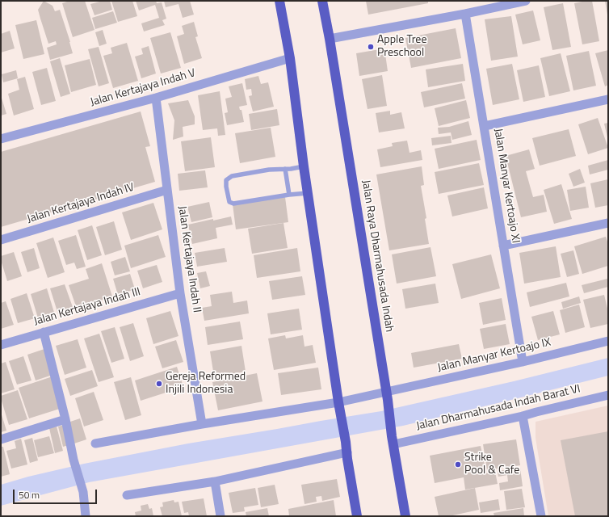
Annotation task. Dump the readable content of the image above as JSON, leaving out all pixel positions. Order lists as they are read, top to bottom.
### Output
{
  "streets": {
    "main road": ["Jalan Raya Dharmahusada Indah"],
    "street": [
      "Jalan Kertajaya Indah V",
      "Jalan Manyar Kertoajo XI",
      "Jalan Kertajaya Indah IV",
      "Jalan Kertajaya Indah II",
      "Jalan Kertajaya Indah III",
      "Jalan Manyar Kertoajo IX",
      "Jalan Dharmahusada Indah Barat VI"
    ]
  },
  "crossings": [
    ["Jalan Kertajaya Indah V", "Jalan Kertajaya Indah II"],
    ["Jalan Manyar Kertoajo XI", "Jalan Manyar Kertoajo IX"],
    ["Jalan Kertajaya Indah IV", "Jalan Kertajaya Indah II"],
    ["Jalan Raya Dharmahusada Indah", "Jalan Manyar Kertoajo IX"],
    ["Jalan Raya Dharmahusada Indah", "Jalan Dharmahusada Indah Barat VI"],
    ["Jalan Kertajaya Indah II", "Jalan Kertajaya Indah III"]
  ],
  "places": ["Apple Tree Preschool", "Gereja Reformed Injili Indonesia", "Strike Pool & Cafe"],
  "scale_bar": "50 m"
}
